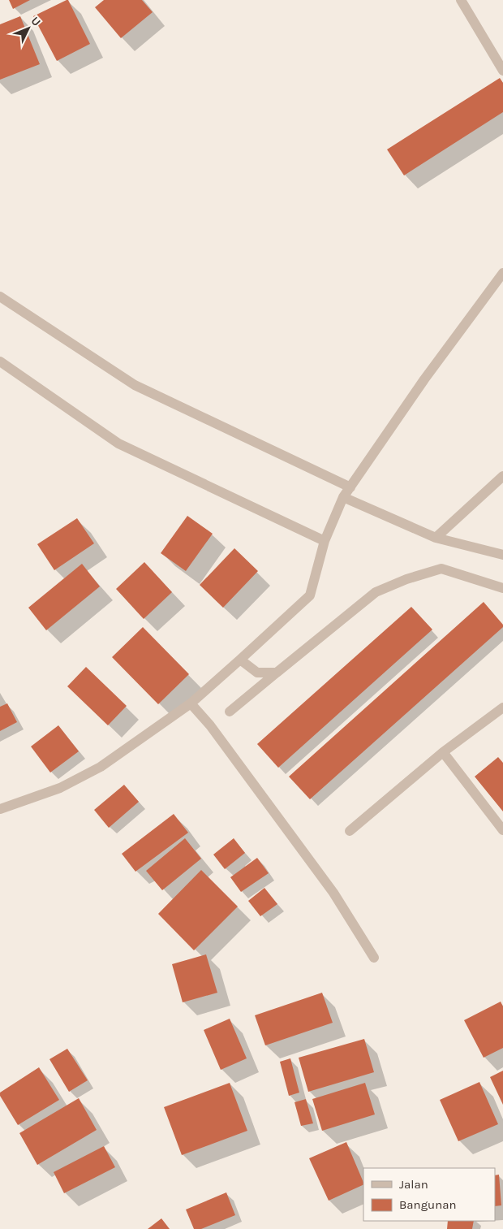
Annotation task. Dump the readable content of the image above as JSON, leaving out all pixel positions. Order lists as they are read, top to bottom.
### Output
{
  "legend": ["Jalan", "Bangunan"],
  "north": "top right"
}
